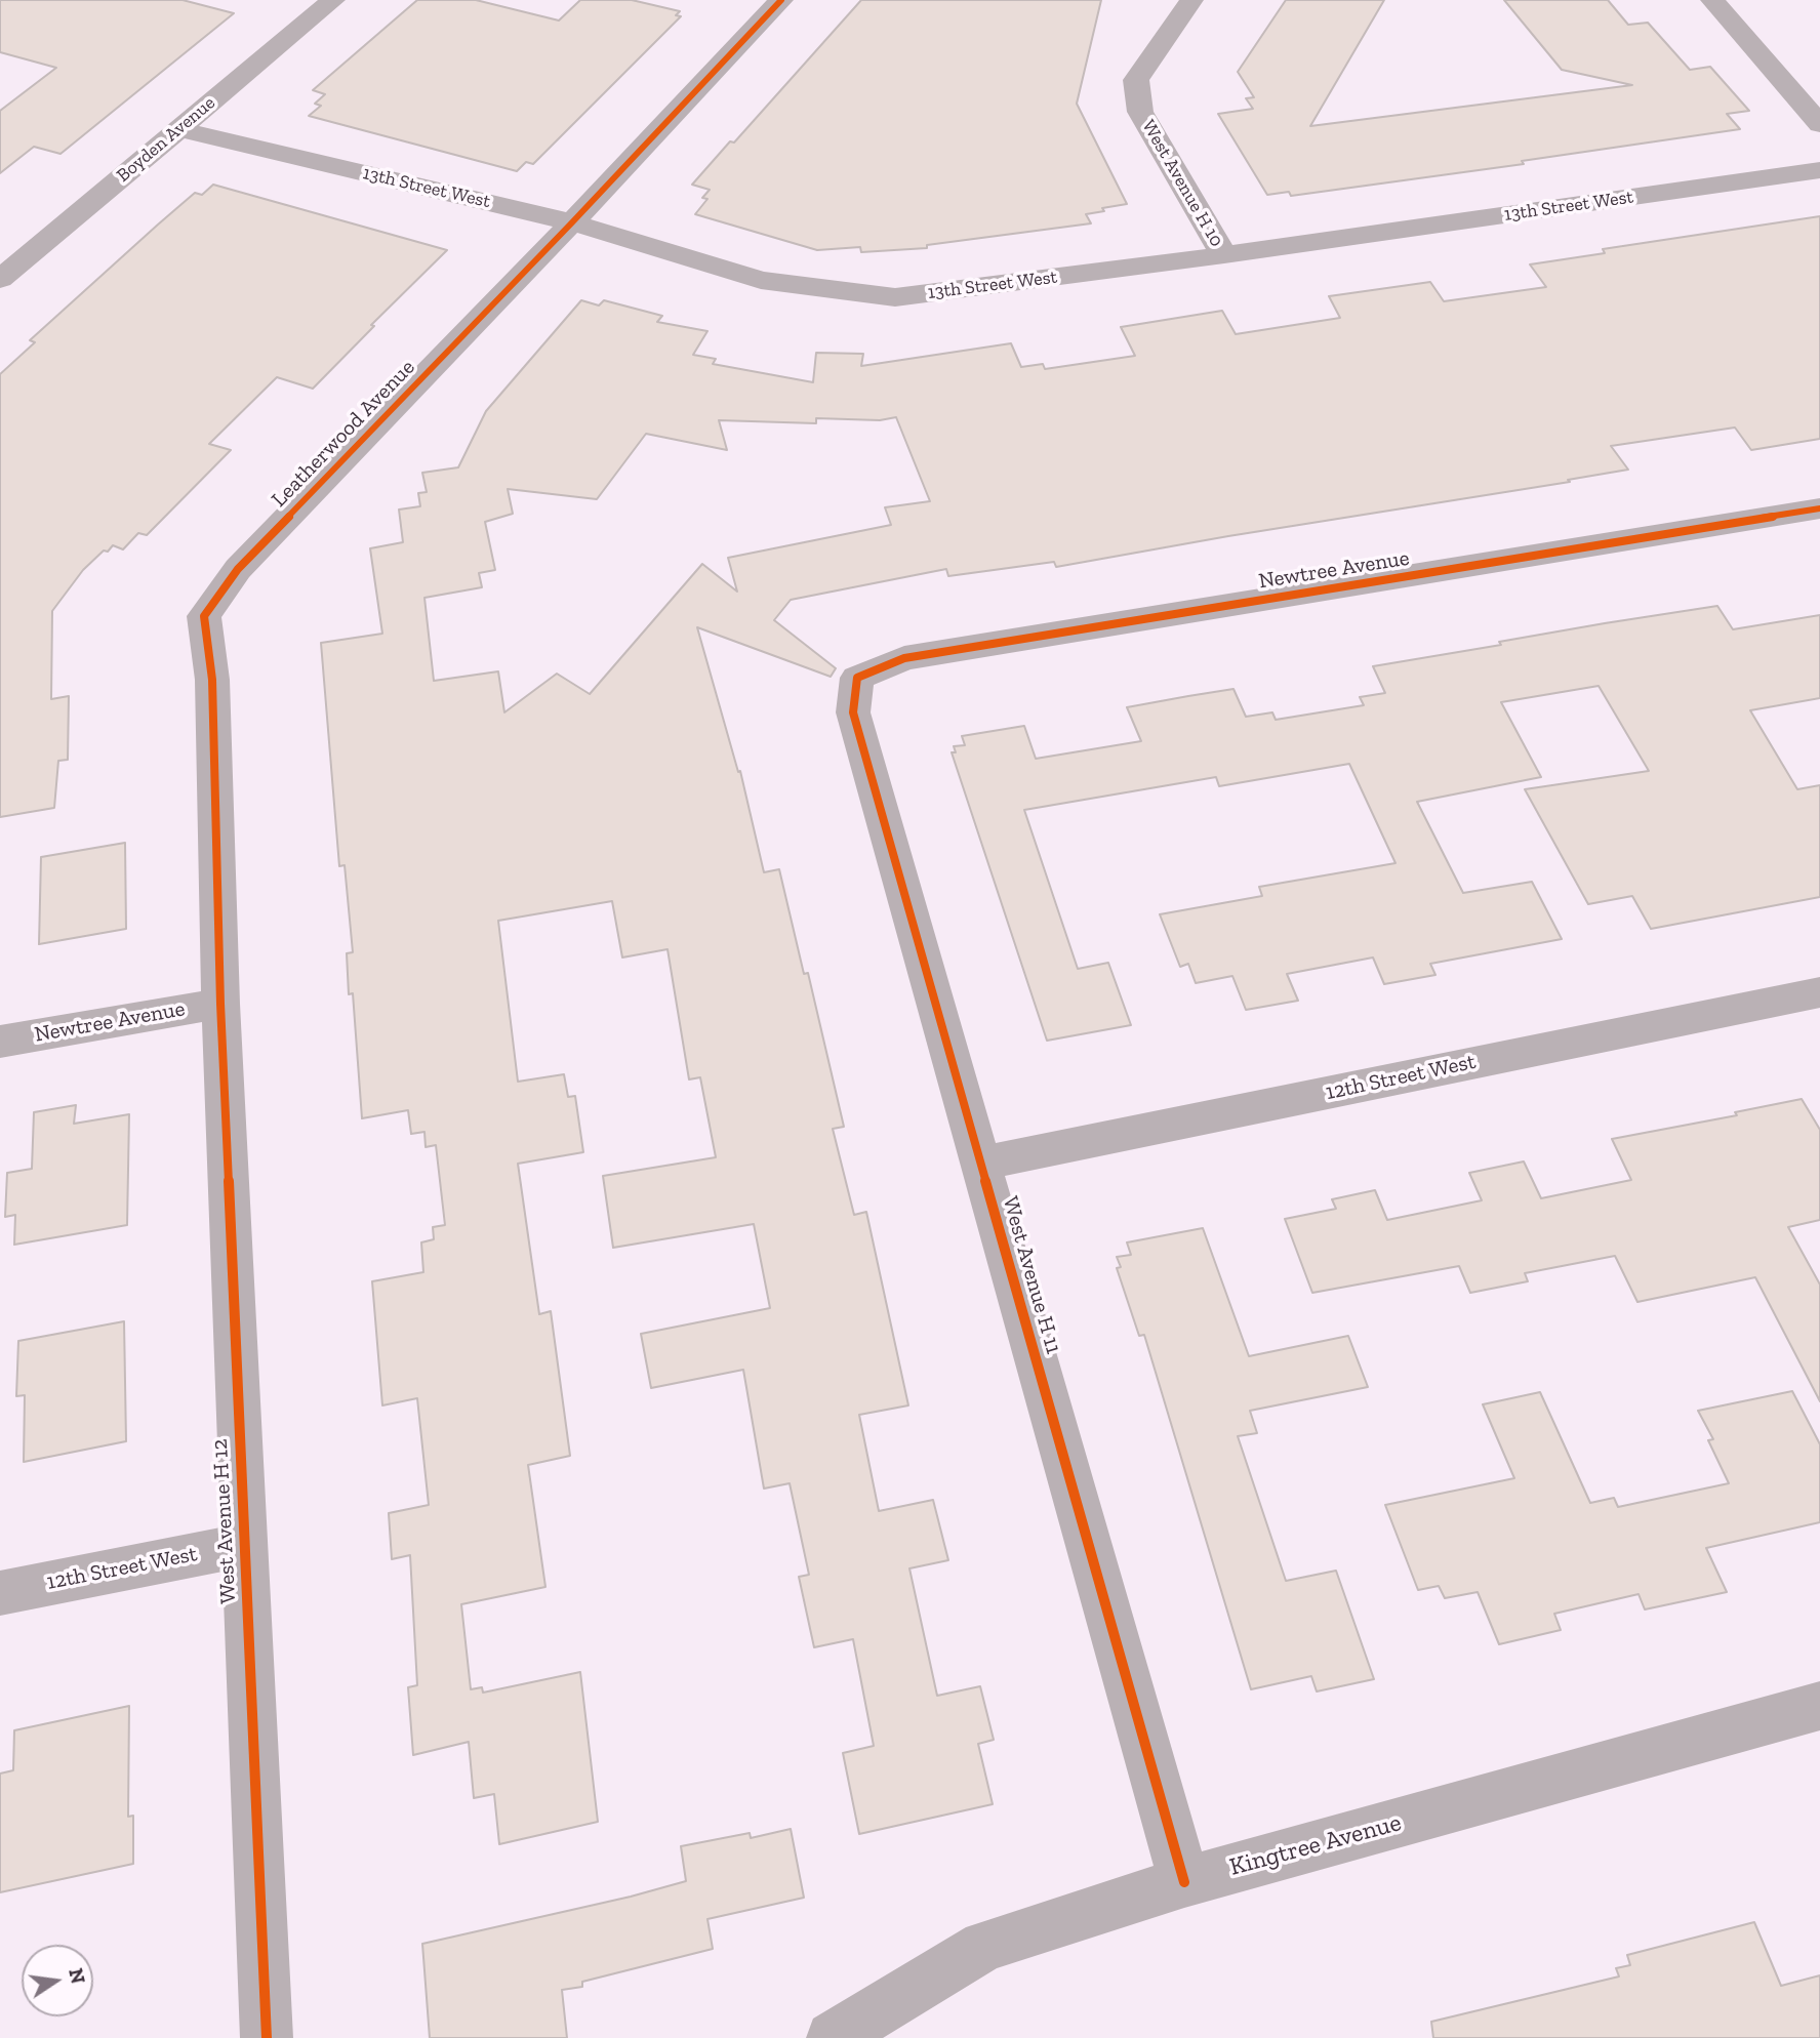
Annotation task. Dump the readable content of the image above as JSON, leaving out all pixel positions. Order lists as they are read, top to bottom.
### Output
{
  "streets": {
    "street": [
      "Boyden Avenue",
      "West Avenue H 10",
      "13th Street West",
      "Leatherwood Avenue",
      "Newtree Avenue",
      "12th Street West",
      "West Avenue H 11",
      "West Avenue H 12",
      "Kingtree Avenue"
    ]
  },
  "crossings": [
    ["Boyden Avenue", "13th Street West"],
    ["West Avenue H 10", "13th Street West"],
    ["13th Street West", "Leatherwood Avenue"],
    ["Leatherwood Avenue", "Newtree Avenue"],
    ["Leatherwood Avenue", "West Avenue H 12"],
    ["Newtree Avenue", "West Avenue H 11"],
    ["Newtree Avenue", "West Avenue H 12"],
    ["12th Street West", "West Avenue H 11"],
    ["12th Street West", "West Avenue H 12"],
    ["West Avenue H 11", "Kingtree Avenue"]
  ],
  "north": "right"
}
